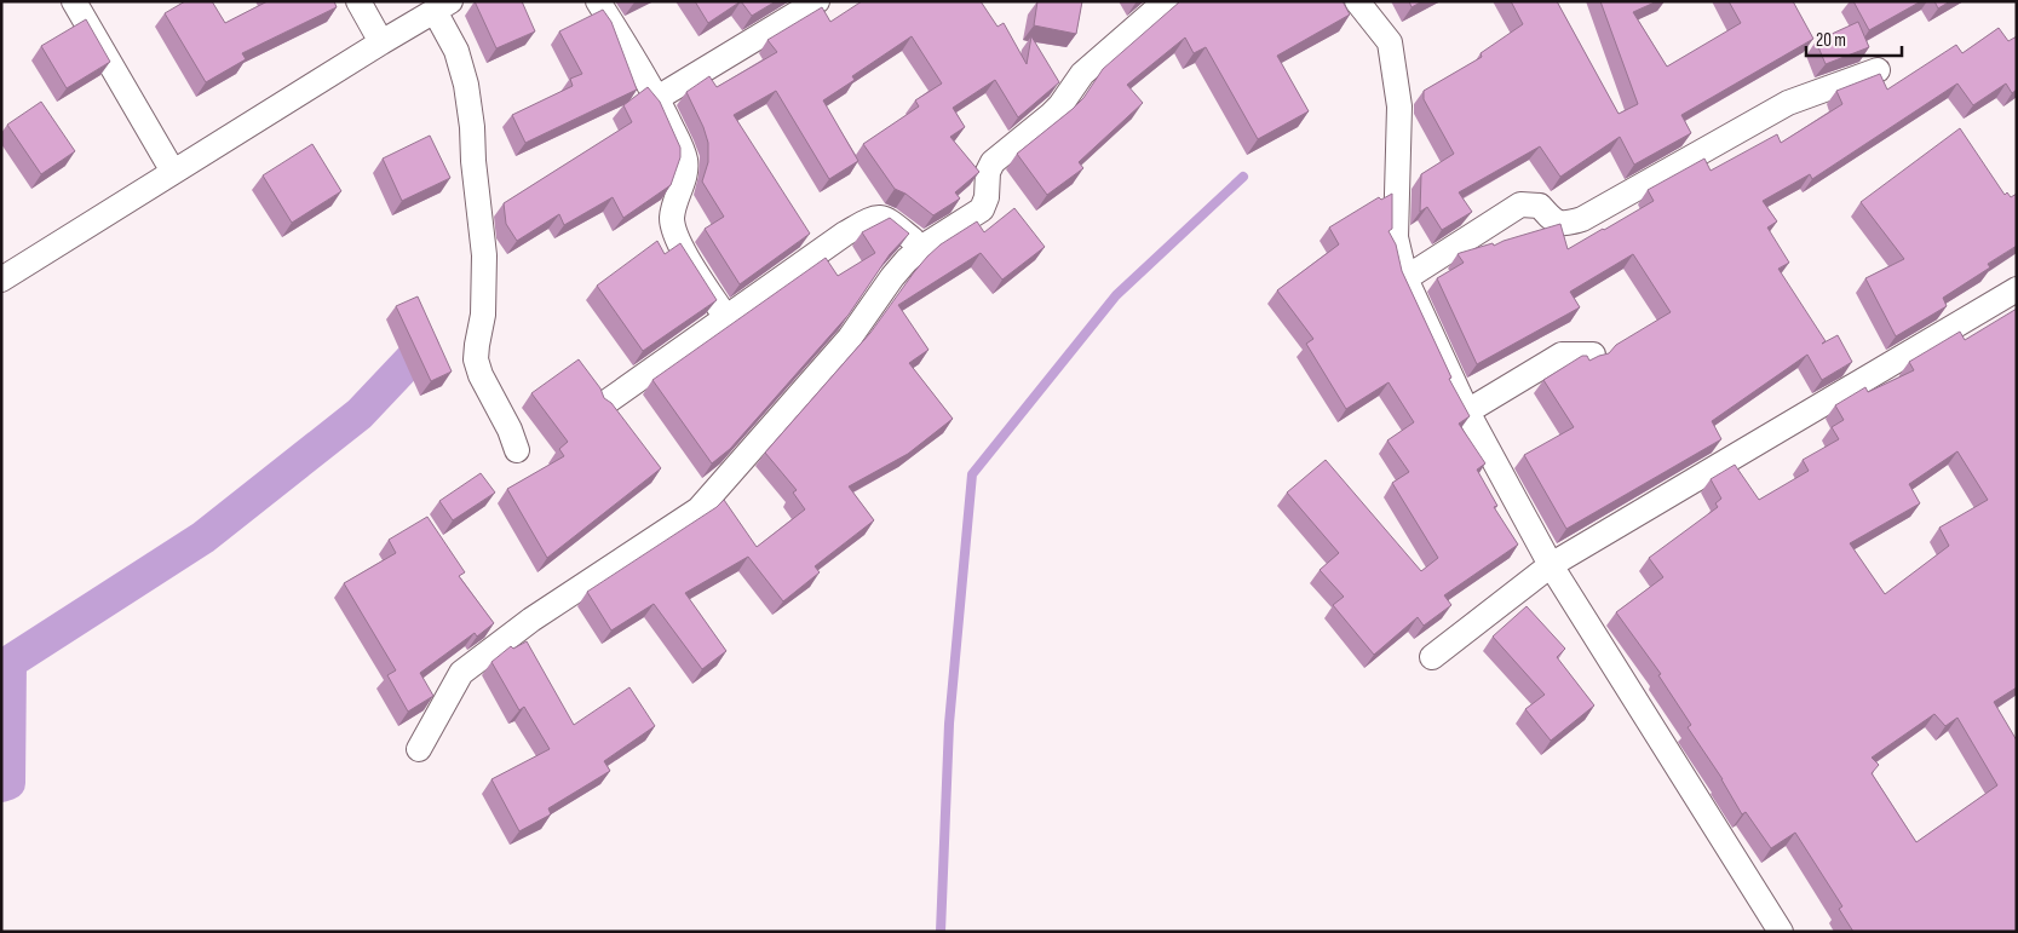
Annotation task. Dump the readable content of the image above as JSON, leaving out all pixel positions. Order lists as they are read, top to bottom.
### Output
{
  "scale_bar": "20 m"
}
